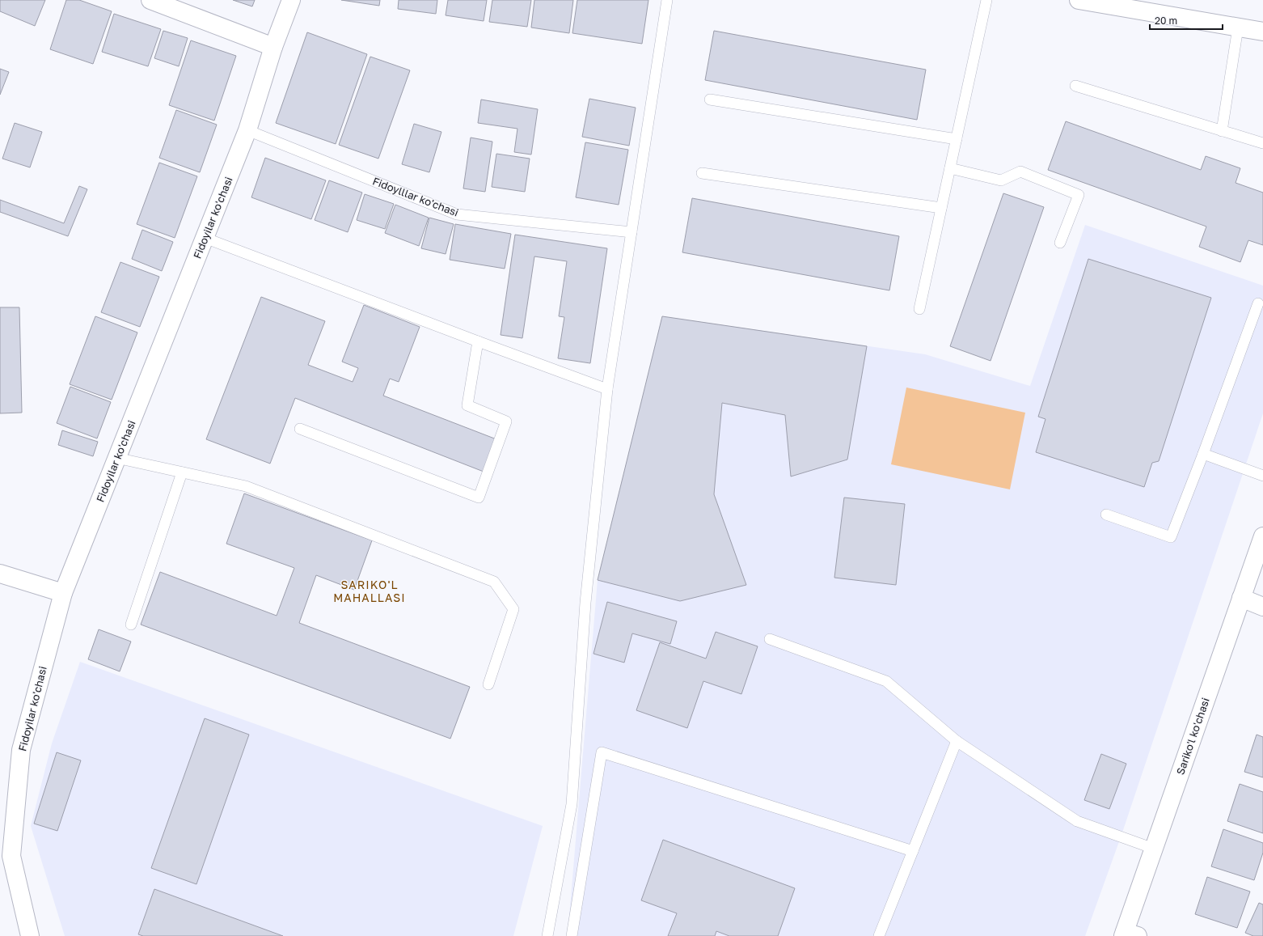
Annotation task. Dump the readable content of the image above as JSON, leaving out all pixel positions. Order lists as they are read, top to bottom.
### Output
{
  "streets": {
    "street": ["Fidoyilar ko'chasi", "Sariko'l ko'chasi"],
    "lane": ["Fidoylllar ko'chasi"]
  },
  "crossings": [
    ["Fidoylllar ko'chasi", "Fidoyilar ko'chasi"]
  ],
  "districts": ["SARIKO'L MAHALLASI"],
  "scale_bar": "20 m"
}
